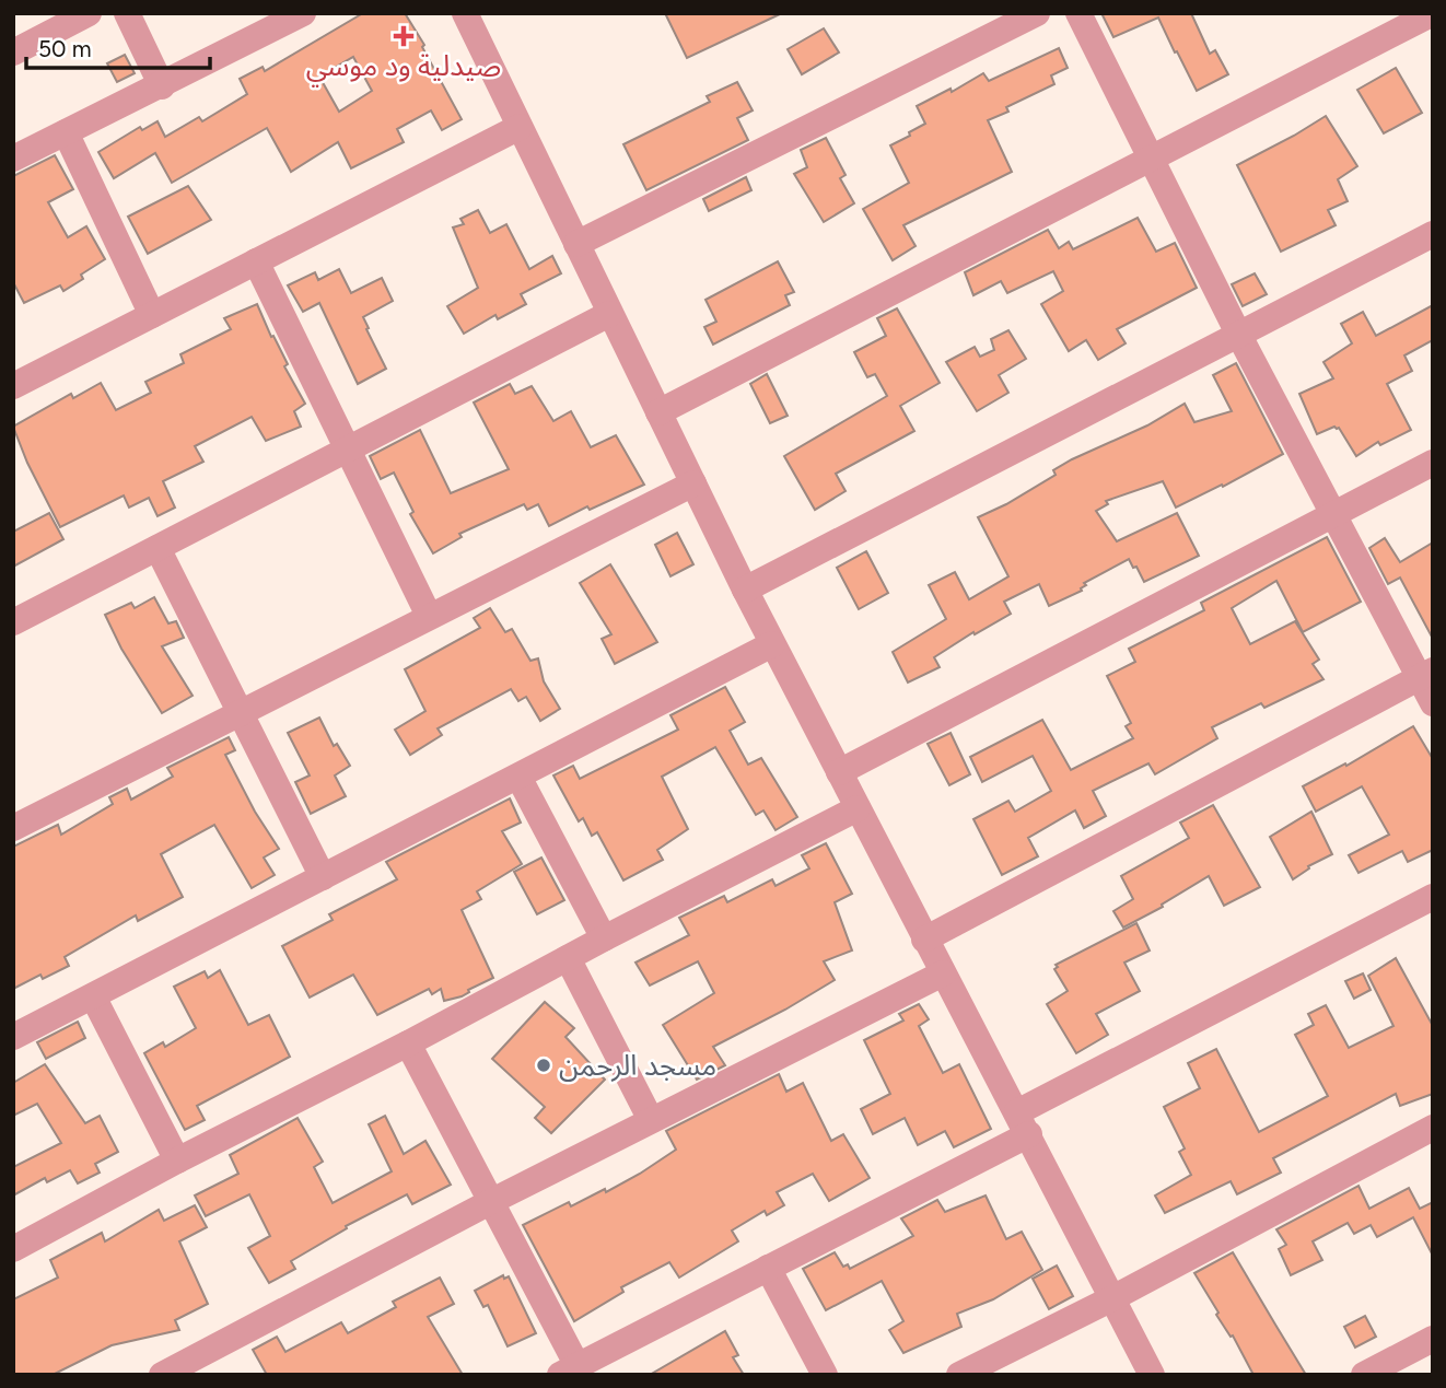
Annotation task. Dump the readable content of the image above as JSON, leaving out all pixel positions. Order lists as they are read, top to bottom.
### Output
{
  "places": {
    "health": ["صيدلية ود موسي"],
    "other": ["مسجد الرحمن"]
  },
  "scale_bar": "50 m"
}
